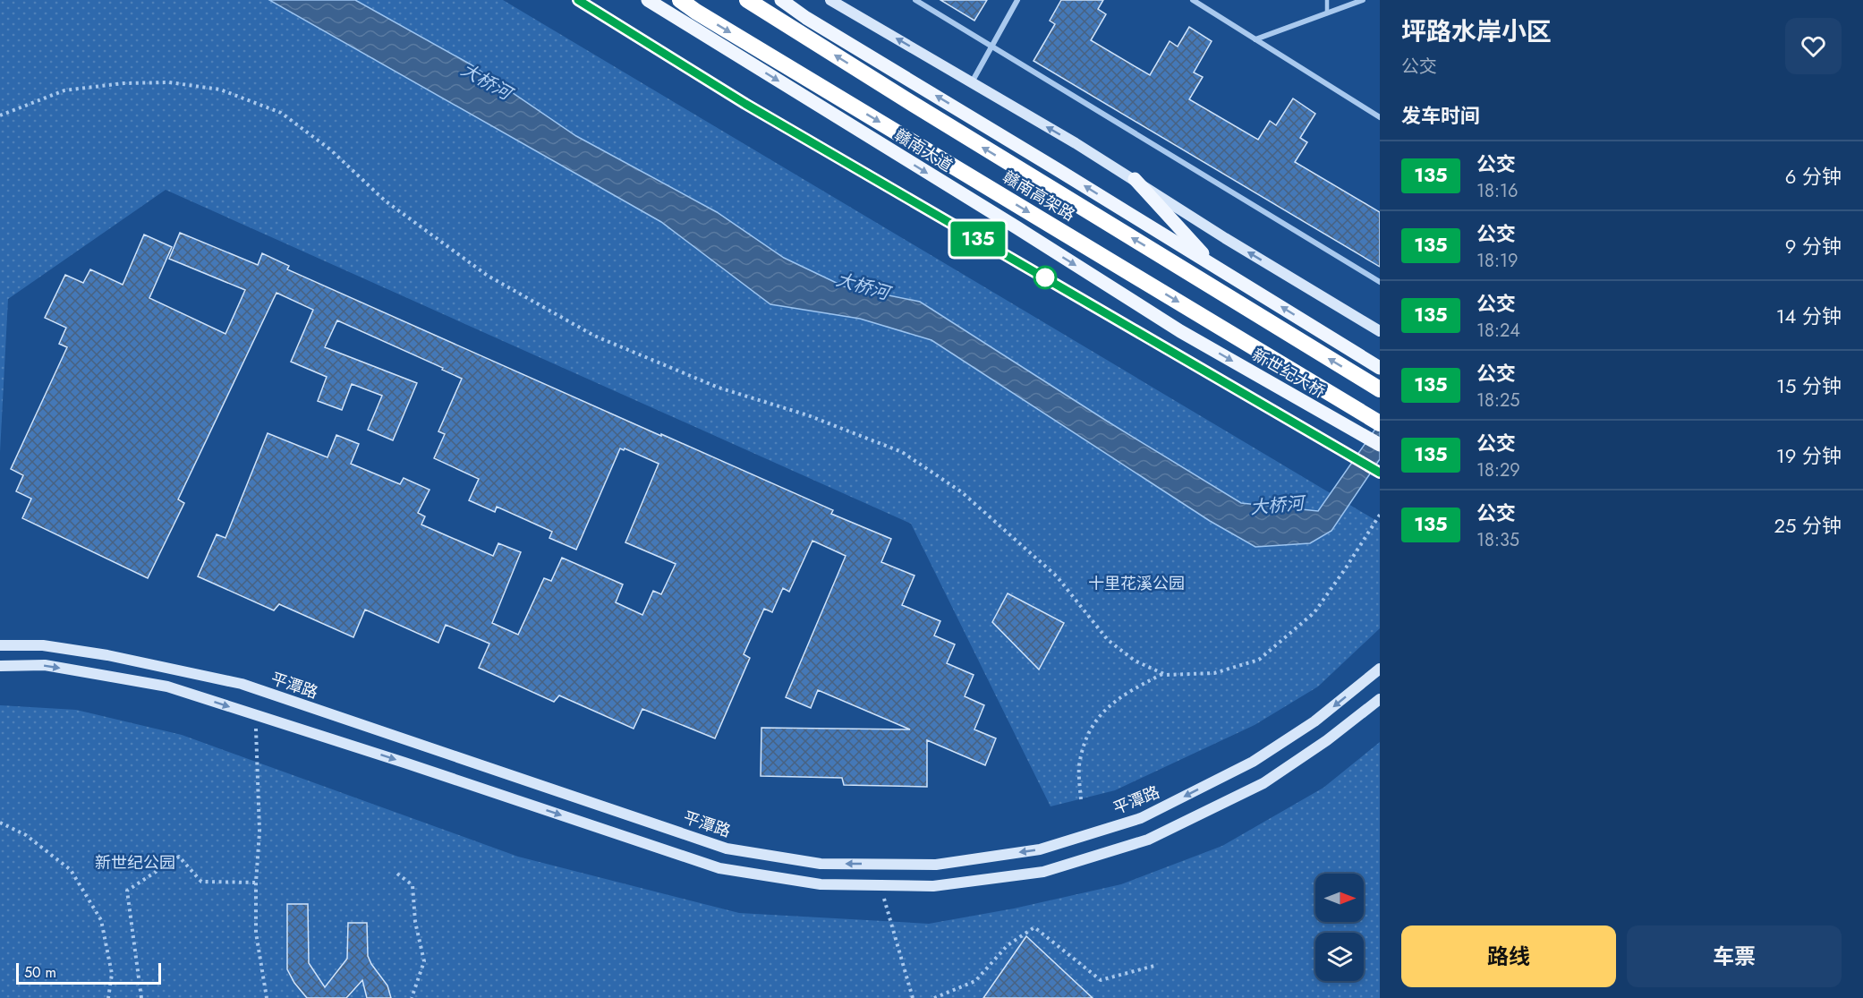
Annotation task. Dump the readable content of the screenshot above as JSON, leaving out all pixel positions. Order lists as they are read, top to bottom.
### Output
{
  "streets": {
    "highway": ["赣南高架路"],
    "main road": ["赣南大道", "新世纪大桥", "平潭路"]
  },
  "crossings": [
    ["赣南大道", "新世纪大桥"]
  ],
  "water": ["大桥河"],
  "parks": ["十里花溪公园", "新世纪公园"],
  "lines": ["bus line 135"],
  "scale_bar": "50 m",
  "north": "right",
  "page": {
    "on_map": "135",
    "heading": [
      ["坪路水岸小区", "公交"],
      "发车时间"
    ],
    "list": [
      {
        "mark": "135",
        "name": "公交",
        "note": "18:16",
        "value": "6 分钟"
      },
      {
        "mark": "135",
        "name": "公交",
        "note": "18:19",
        "value": "9 分钟"
      },
      {
        "mark": "135",
        "name": "公交",
        "note": "18:24",
        "value": "14 分钟"
      },
      {
        "mark": "135",
        "name": "公交",
        "note": "18:25",
        "value": "15 分钟"
      },
      {
        "mark": "135",
        "name": "公交",
        "note": "18:29",
        "value": "19 分钟"
      },
      {
        "mark": "135",
        "name": "公交",
        "note": "18:35",
        "value": "25 分钟"
      }
    ],
    "buttons": ["路线", "车票"],
    "scale": "50 m"
  }
}
